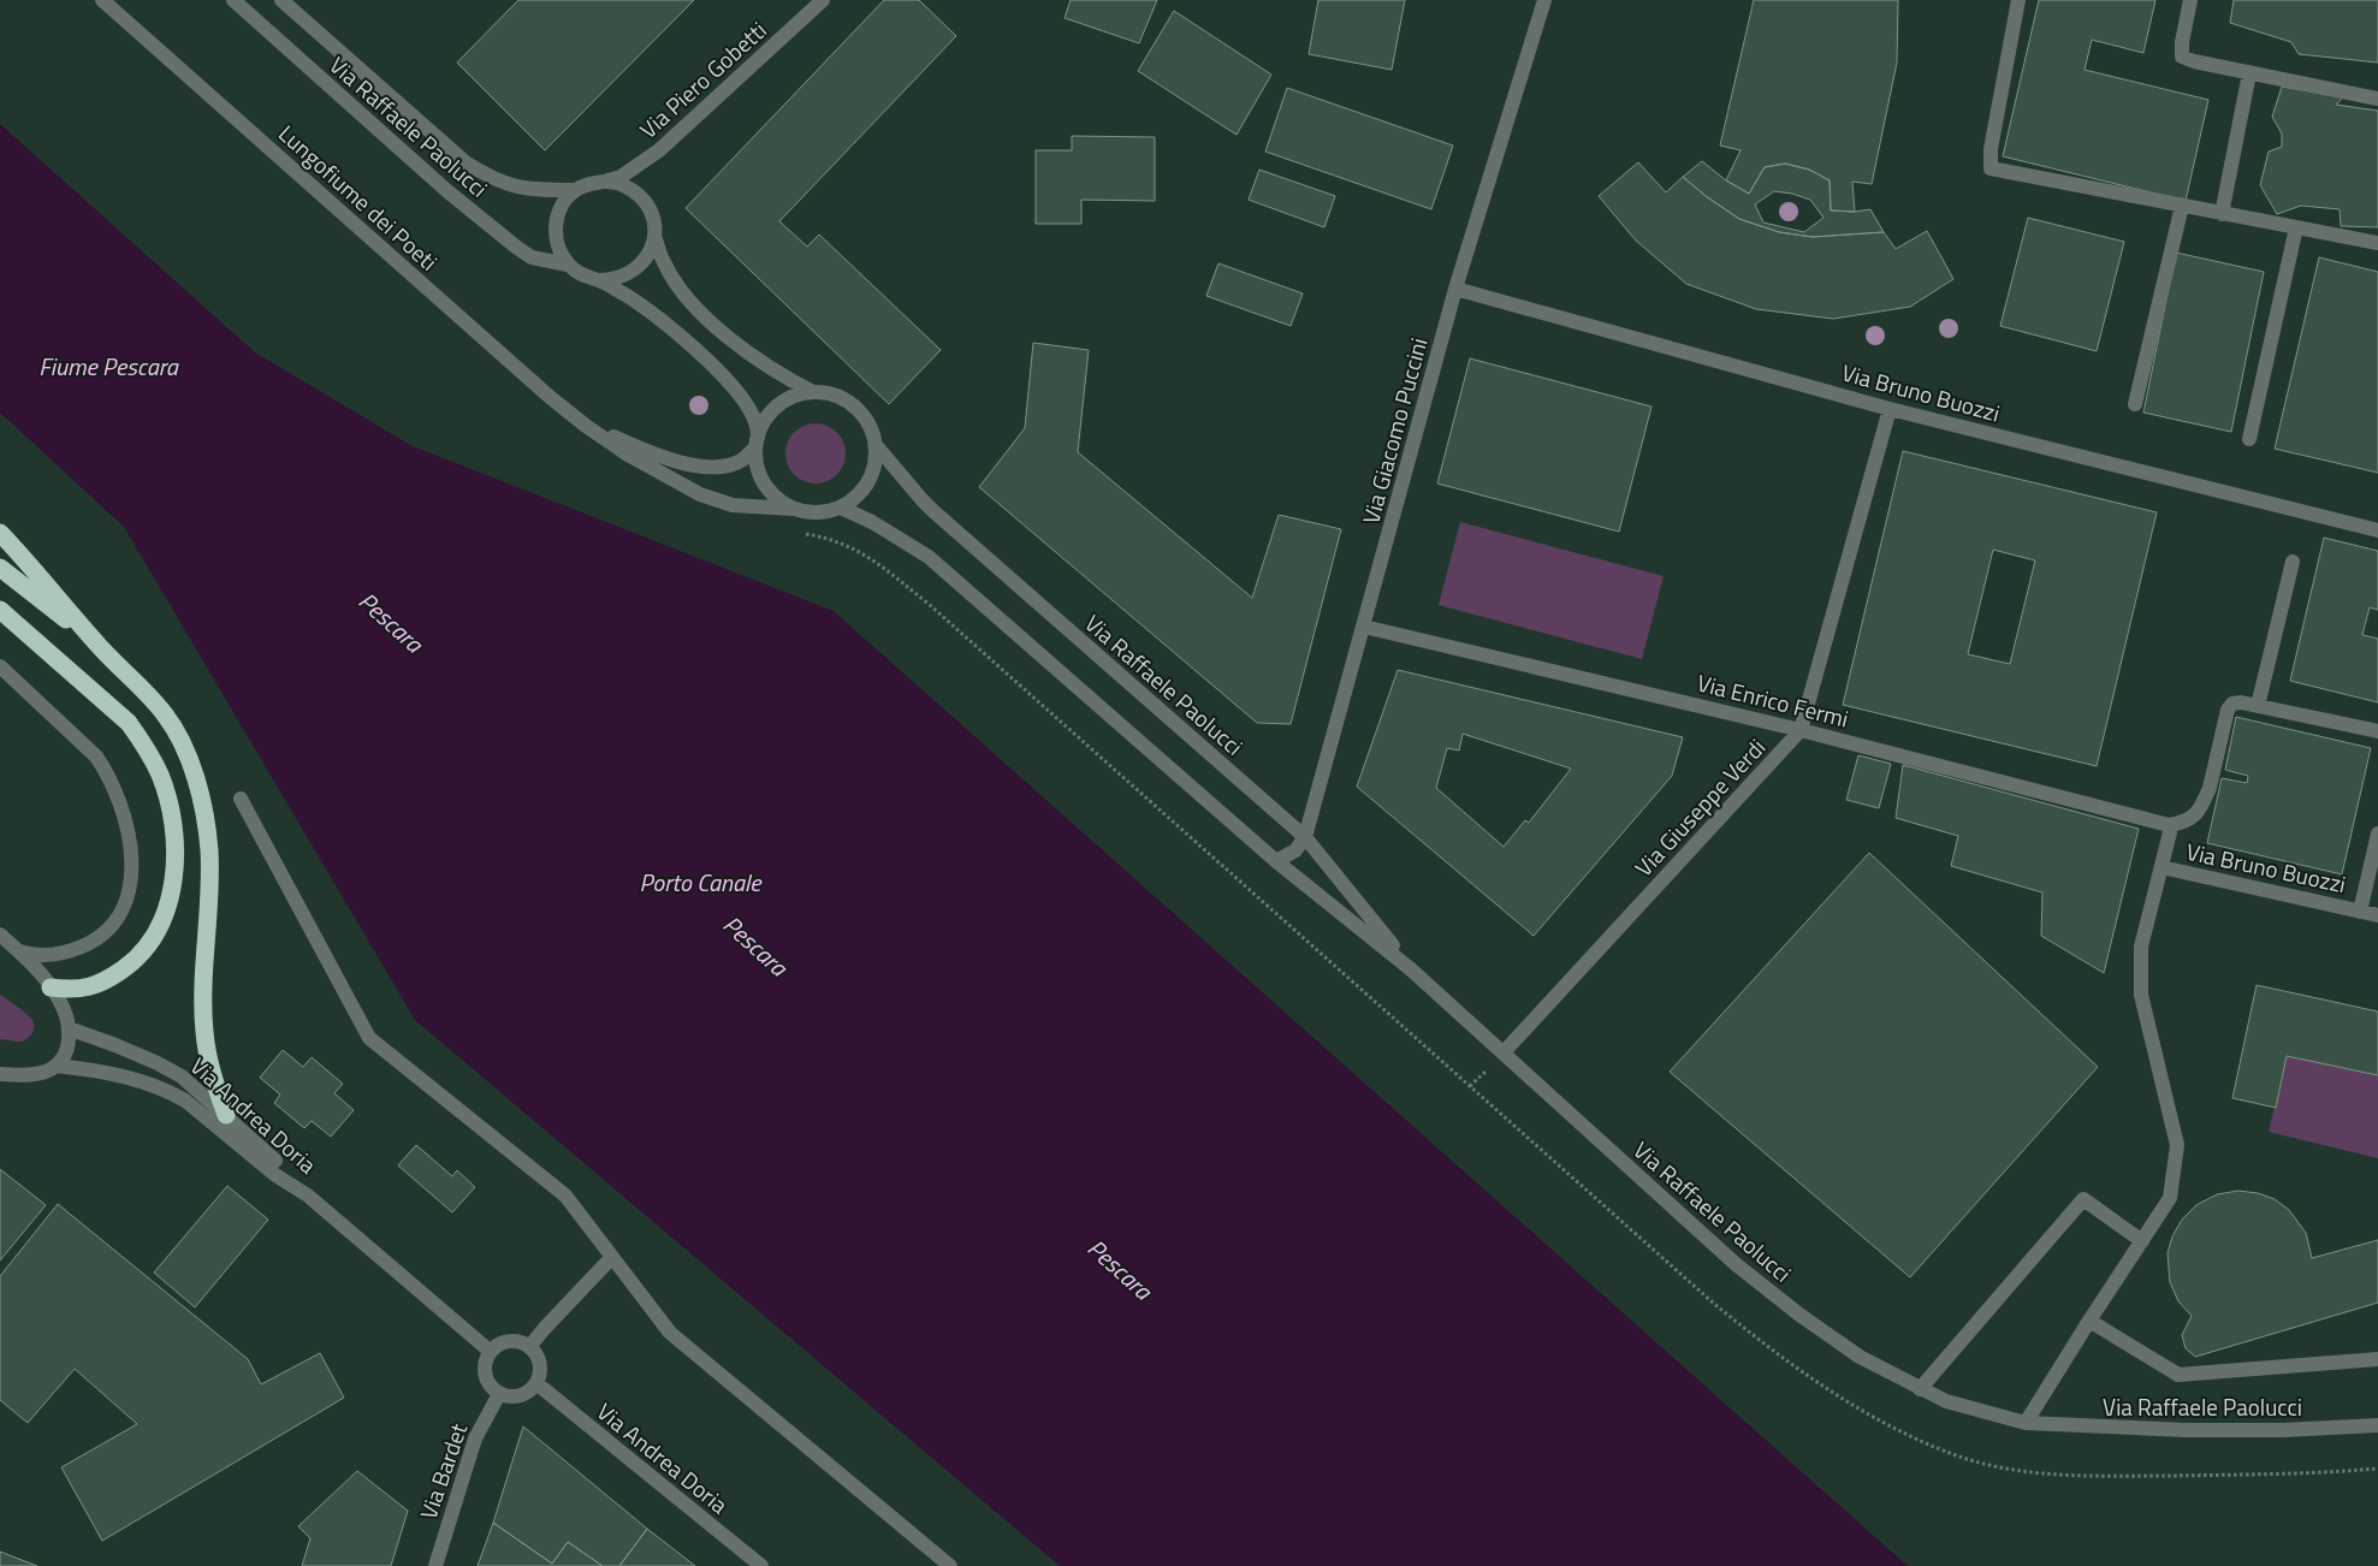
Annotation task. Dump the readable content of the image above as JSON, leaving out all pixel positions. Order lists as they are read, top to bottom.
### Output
{
  "streets": {
    "street": [
      "Via Piero Gobetti",
      "Via Raffaele Paolucci",
      "Lungofiume dei Poeti",
      "Via Bruno Buozzi",
      "Via Giacomo Puccini",
      "Via Enrico Fermi",
      "Via Giuseppe Verdi",
      "Via Andrea Doria",
      "Via Bardet"
    ]
  },
  "crossings": [
    ["Via Piero Gobetti", "Via Raffaele Paolucci"],
    ["Via Raffaele Paolucci", "Lungofiume dei Poeti"],
    ["Via Raffaele Paolucci", "Via Giacomo Puccini"],
    ["Via Raffaele Paolucci", "Via Giuseppe Verdi"],
    ["Via Bruno Buozzi", "Via Giacomo Puccini"],
    ["Via Bruno Buozzi", "Via Enrico Fermi"],
    ["Via Bruno Buozzi", "Via Giuseppe Verdi"],
    ["Via Giacomo Puccini", "Via Enrico Fermi"],
    ["Via Enrico Fermi", "Via Giuseppe Verdi"],
    ["Via Andrea Doria", "Via Bardet"]
  ],
  "water": ["Fiume Pescara", "Pescara", "Porto Canale"]
}
